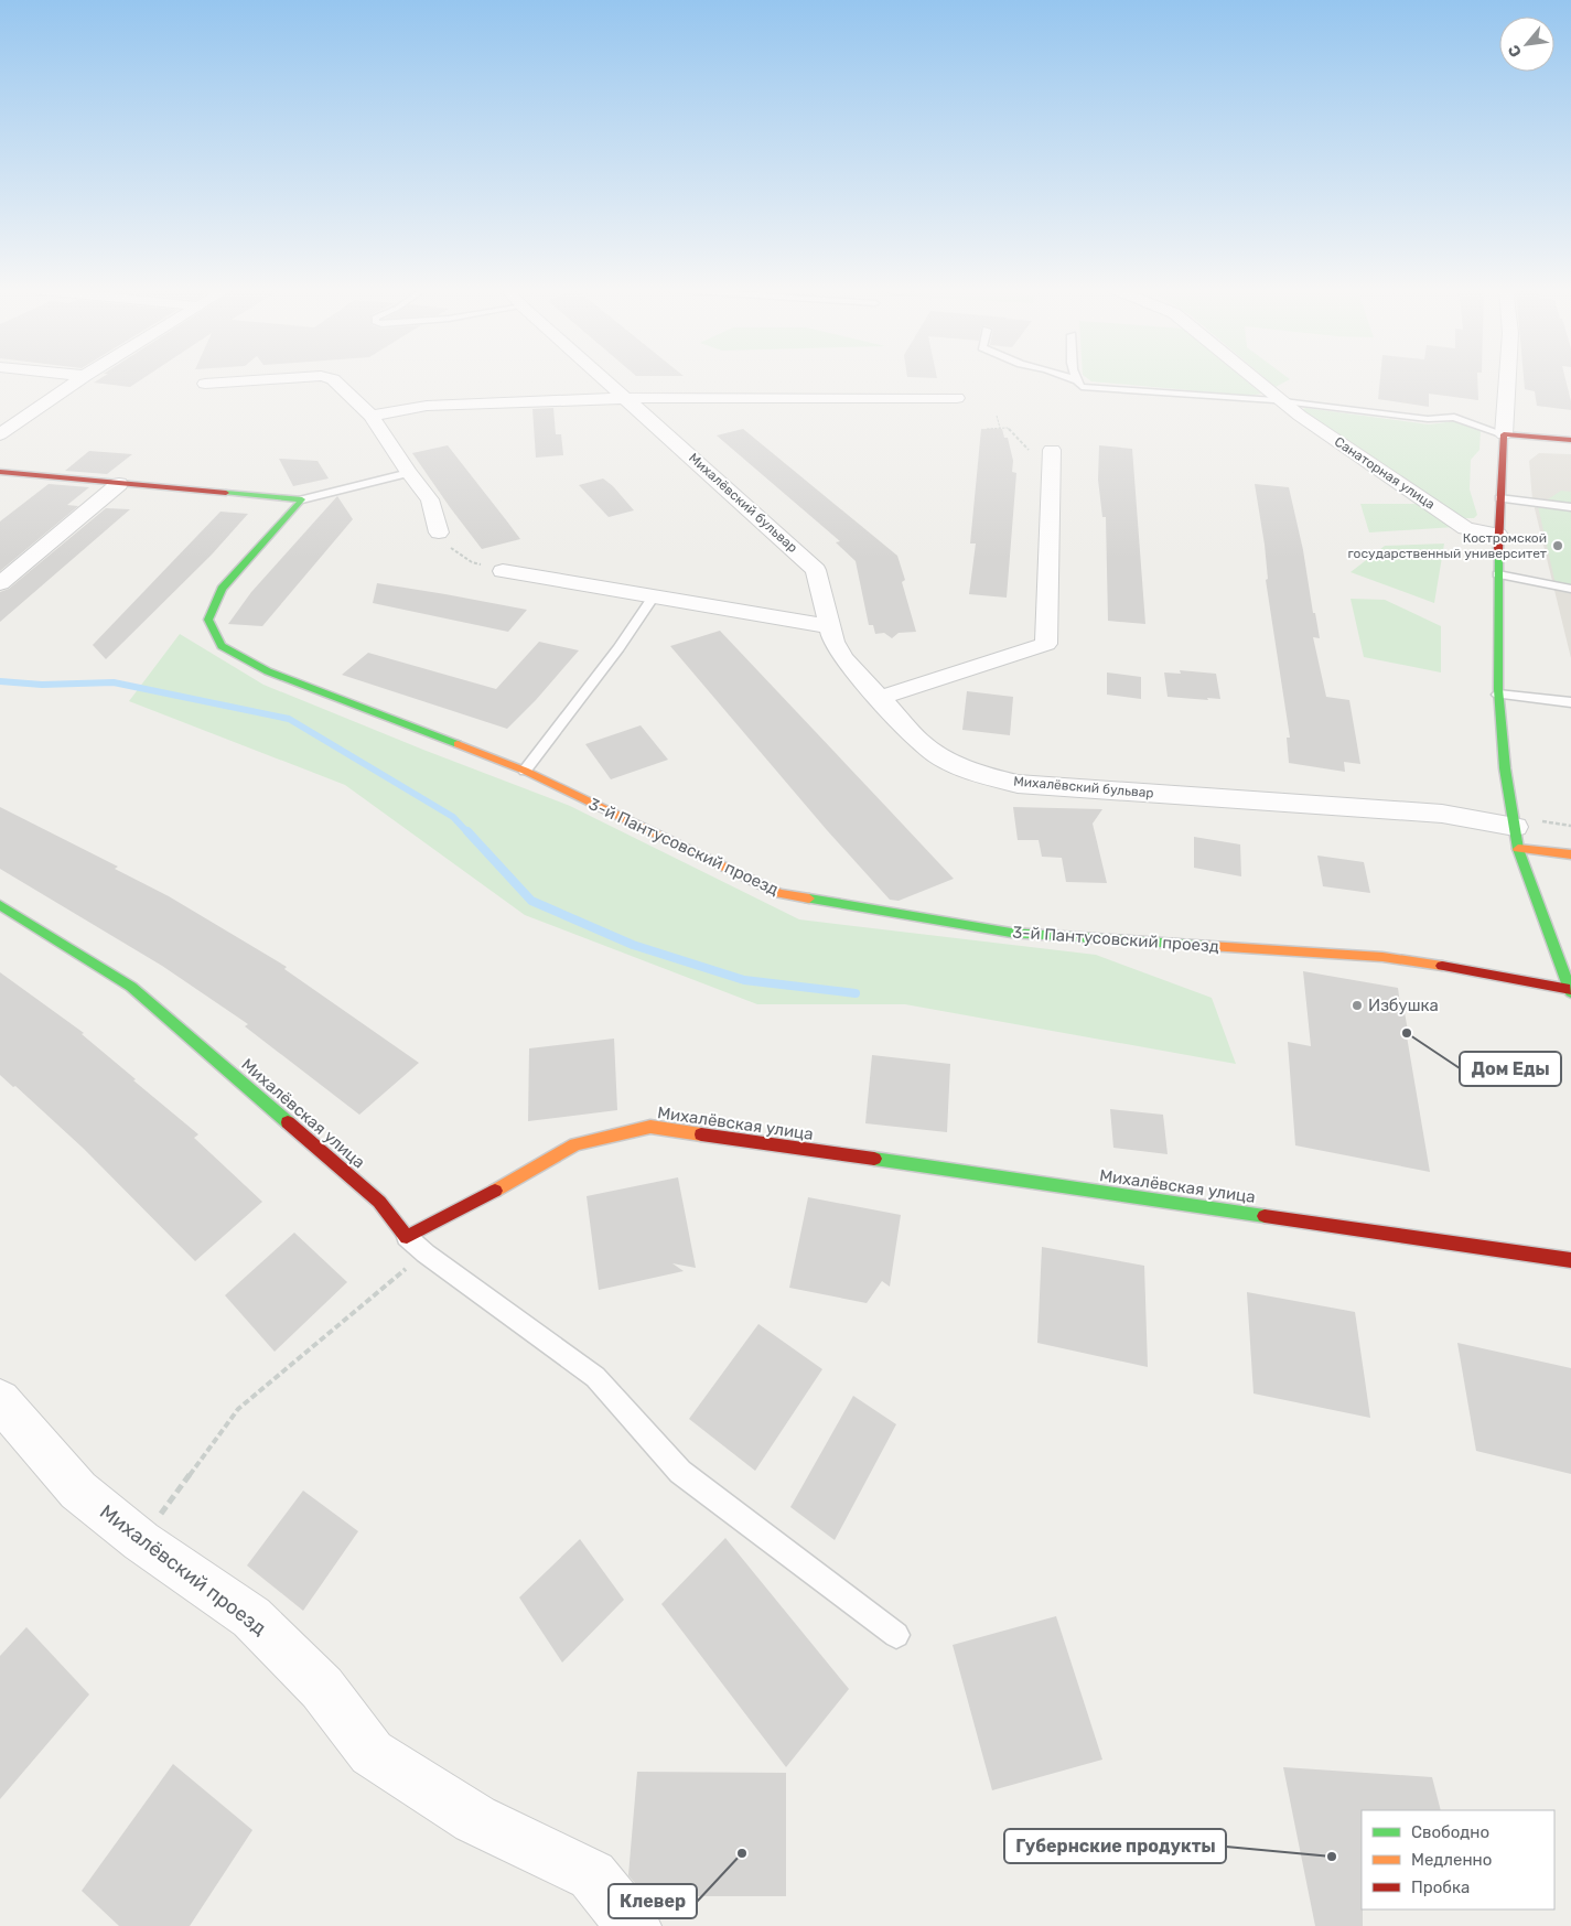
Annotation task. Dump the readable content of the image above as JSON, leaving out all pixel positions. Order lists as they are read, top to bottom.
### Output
{
  "streets": {
    "street": [
      "Санаторная улица",
      "Михалёвский бульвар",
      "3-й Пантусовский проезд",
      "Михалёвская улица",
      "Михалёвский проезд"
    ]
  },
  "places": [
    "Костромской государственный университет",
    "Избушка",
    "Дом Еды",
    "Клевер",
    "Губернские продукты"
  ],
  "legend": ["Свободно", "Медленно", "Пробка"],
  "north": "bottom left"
}
